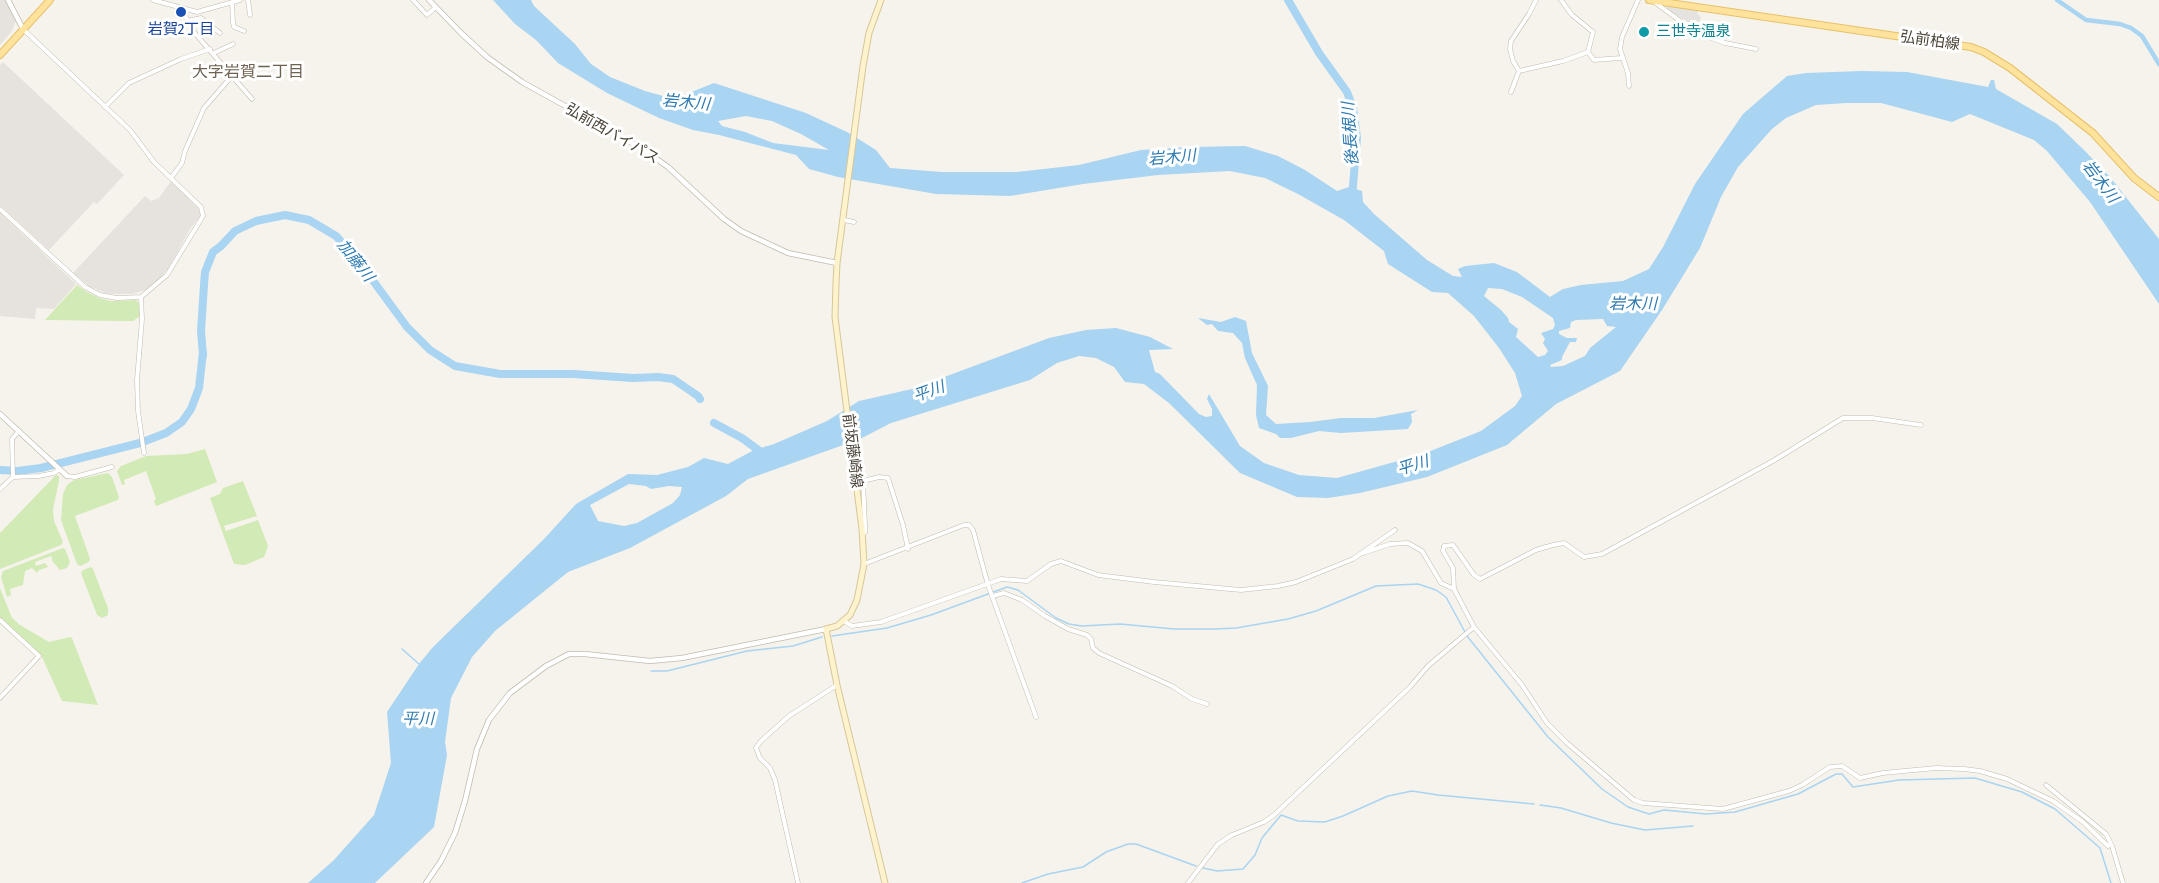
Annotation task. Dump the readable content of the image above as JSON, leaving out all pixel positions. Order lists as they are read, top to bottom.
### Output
{
  "streets": {
    "main road": ["弘前柏線", "前坂藤崎線"],
    "street": ["弘前西バイパス"]
  },
  "crossings": [
    ["弘前西バイパス", "前坂藤崎線"]
  ],
  "districts": ["大字岩賀二丁目"],
  "water": [
    "岩木川",
    "後長根川",
    "加藤川",
    "平川"
  ],
  "places": ["岩賀2丁目", "三世寺温泉"]
}
